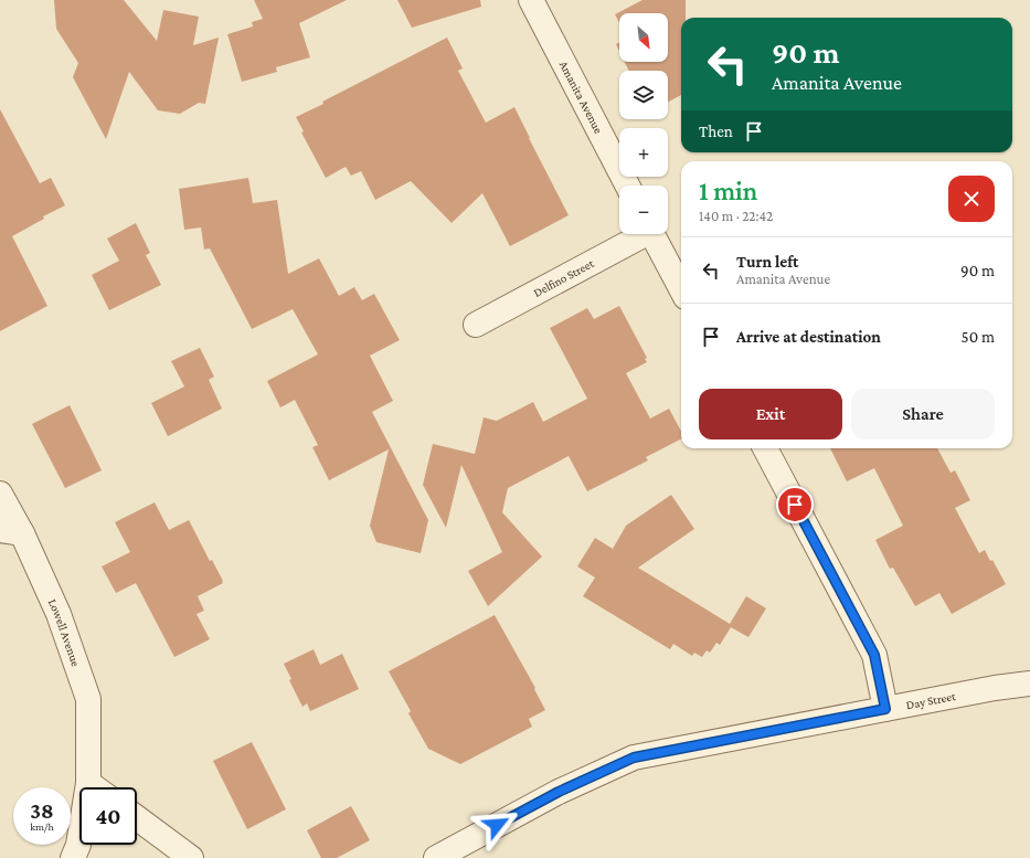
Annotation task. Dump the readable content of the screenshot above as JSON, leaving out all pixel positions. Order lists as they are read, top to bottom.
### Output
{
  "streets": {
    "street": [
      "Amanita Avenue",
      "Delfino Street",
      "Lowell Avenue",
      "Day Street"
    ]
  },
  "north": "bottom right",
  "page": {
    "map_buttons": ["+", "−"],
    "turn": ["90 m", "Amanita Avenue"],
    "then": "Then",
    "heading": ["1 min", "140 m · 22:42"],
    "list": [
      {
        "name": "Turn left",
        "note": "Amanita Avenue",
        "value": "90 m"
      },
      {
        "name": "Arrive at destination",
        "value": "50 m"
      }
    ],
    "buttons": ["Exit", "Share"],
    "speed": "38 km/h",
    "limit": "40"
  }
}
